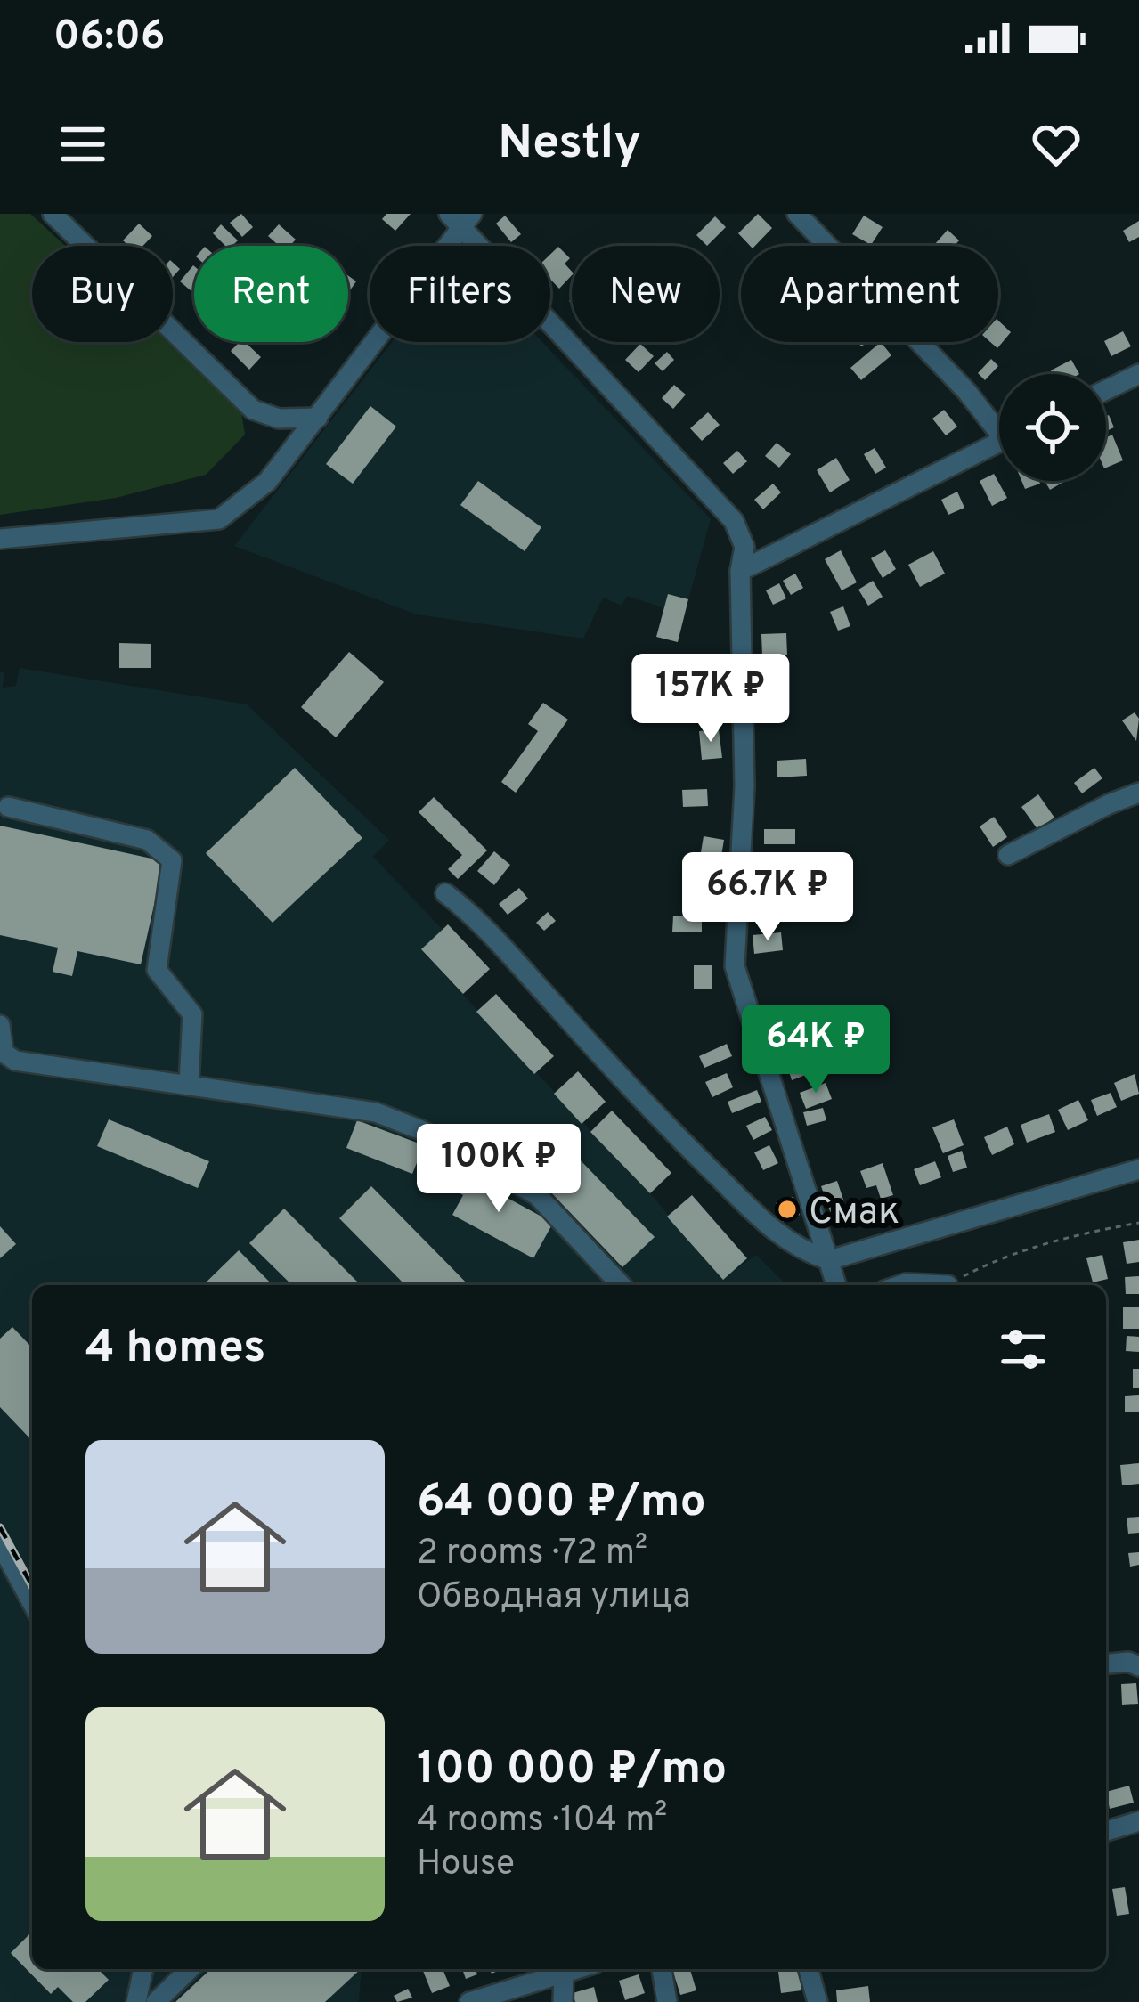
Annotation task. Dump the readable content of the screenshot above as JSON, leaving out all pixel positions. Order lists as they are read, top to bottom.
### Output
{
  "places": ["Смак"],
  "page": {
    "status": "06:06",
    "header": "Nestly",
    "chip": [
      "Buy",
      "Rent",
      "Filters",
      "New",
      "Apartment"
    ],
    "price": [
      "157K ₽",
      "66.7K ₽",
      "64K ₽",
      "100K ₽"
    ],
    "heading": "4 homes",
    "list": [
      {
        "name": "64 000 ₽/mo",
        "note": "2 rooms · 72 m² · Обводная улица"
      },
      {
        "name": "100 000 ₽/mo",
        "note": "4 rooms · 104 m² · House"
      }
    ]
  }
}
